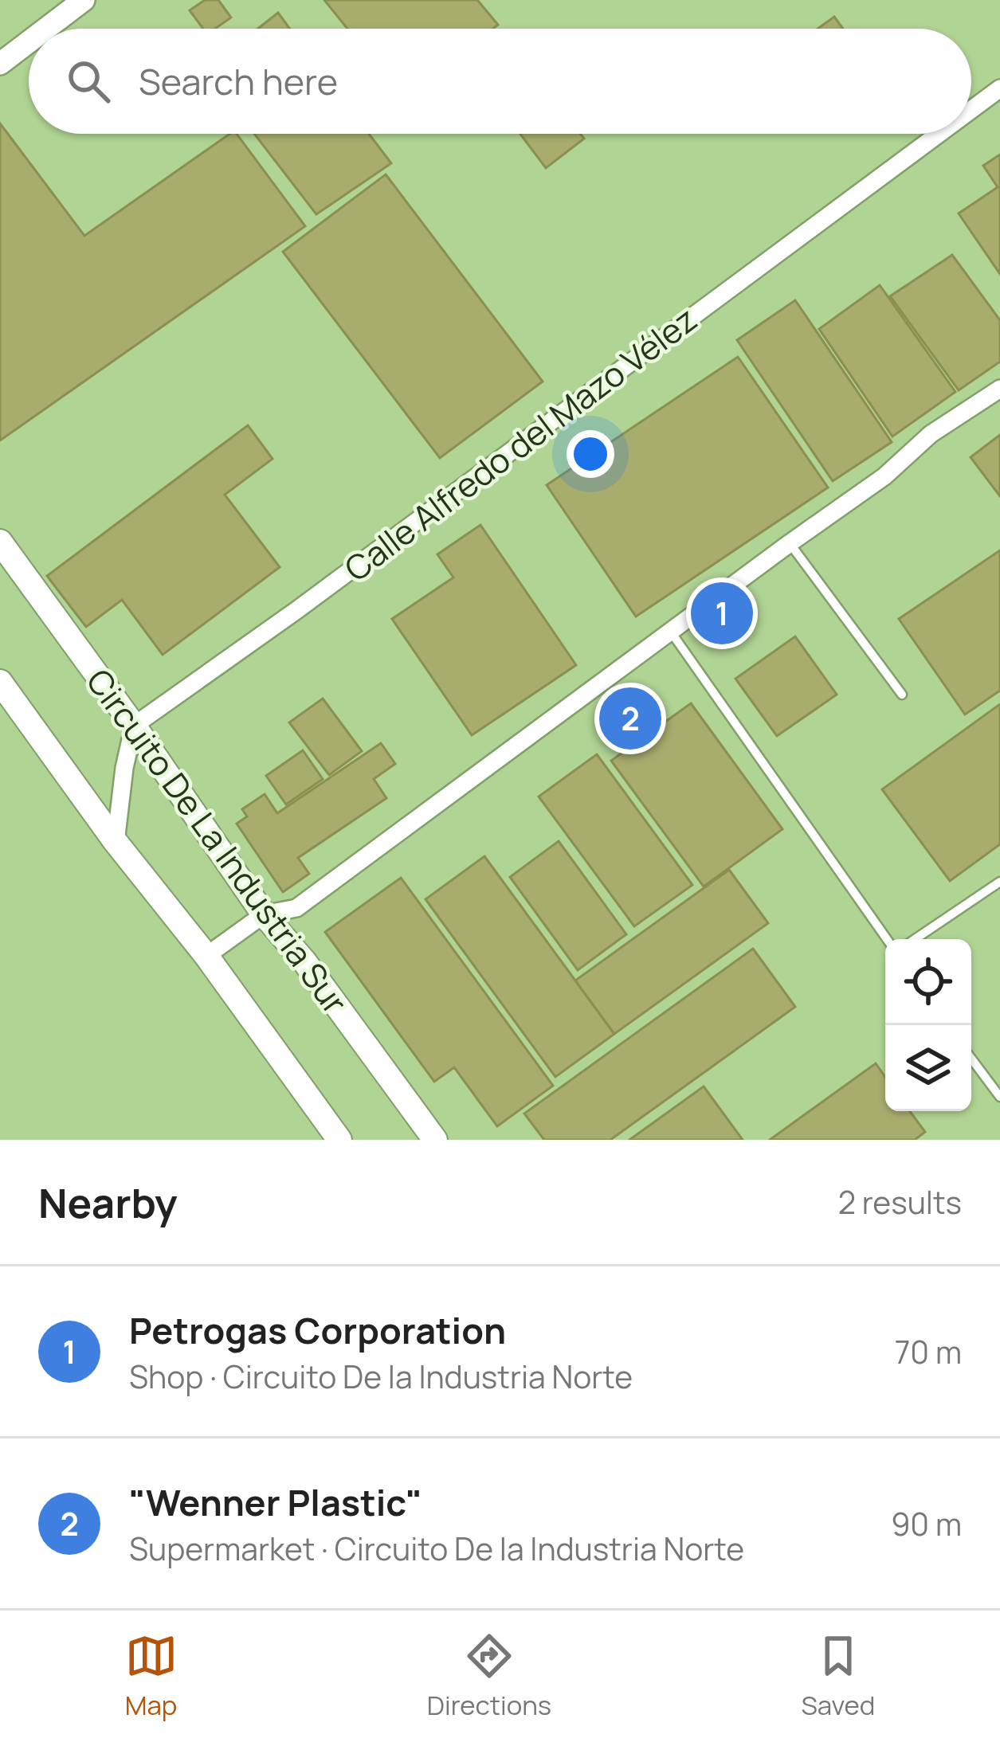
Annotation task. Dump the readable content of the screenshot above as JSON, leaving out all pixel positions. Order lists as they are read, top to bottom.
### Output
{
  "streets": {
    "main road": ["Circuito De La Industria Sur"],
    "street": ["Calle Alfredo del Mazo Vélez"]
  },
  "crossings": [
    ["Calle Alfredo del Mazo Vélez", "Circuito De La Industria Sur"]
  ],
  "page": {
    "search": "Search here",
    "pins": ["1", "2"],
    "heading": ["Nearby", "2 results"],
    "list": [
      {
        "mark": "1",
        "name": "Petrogas Corporation",
        "note": "Shop · Circuito De la Industria Norte",
        "value": "70 m"
      },
      {
        "mark": "2",
        "name": "\"Wenner Plastic\"",
        "note": "Supermarket · Circuito De la Industria Norte",
        "value": "90 m"
      }
    ],
    "nav": ["Map", "Directions", "Saved"]
  }
}
